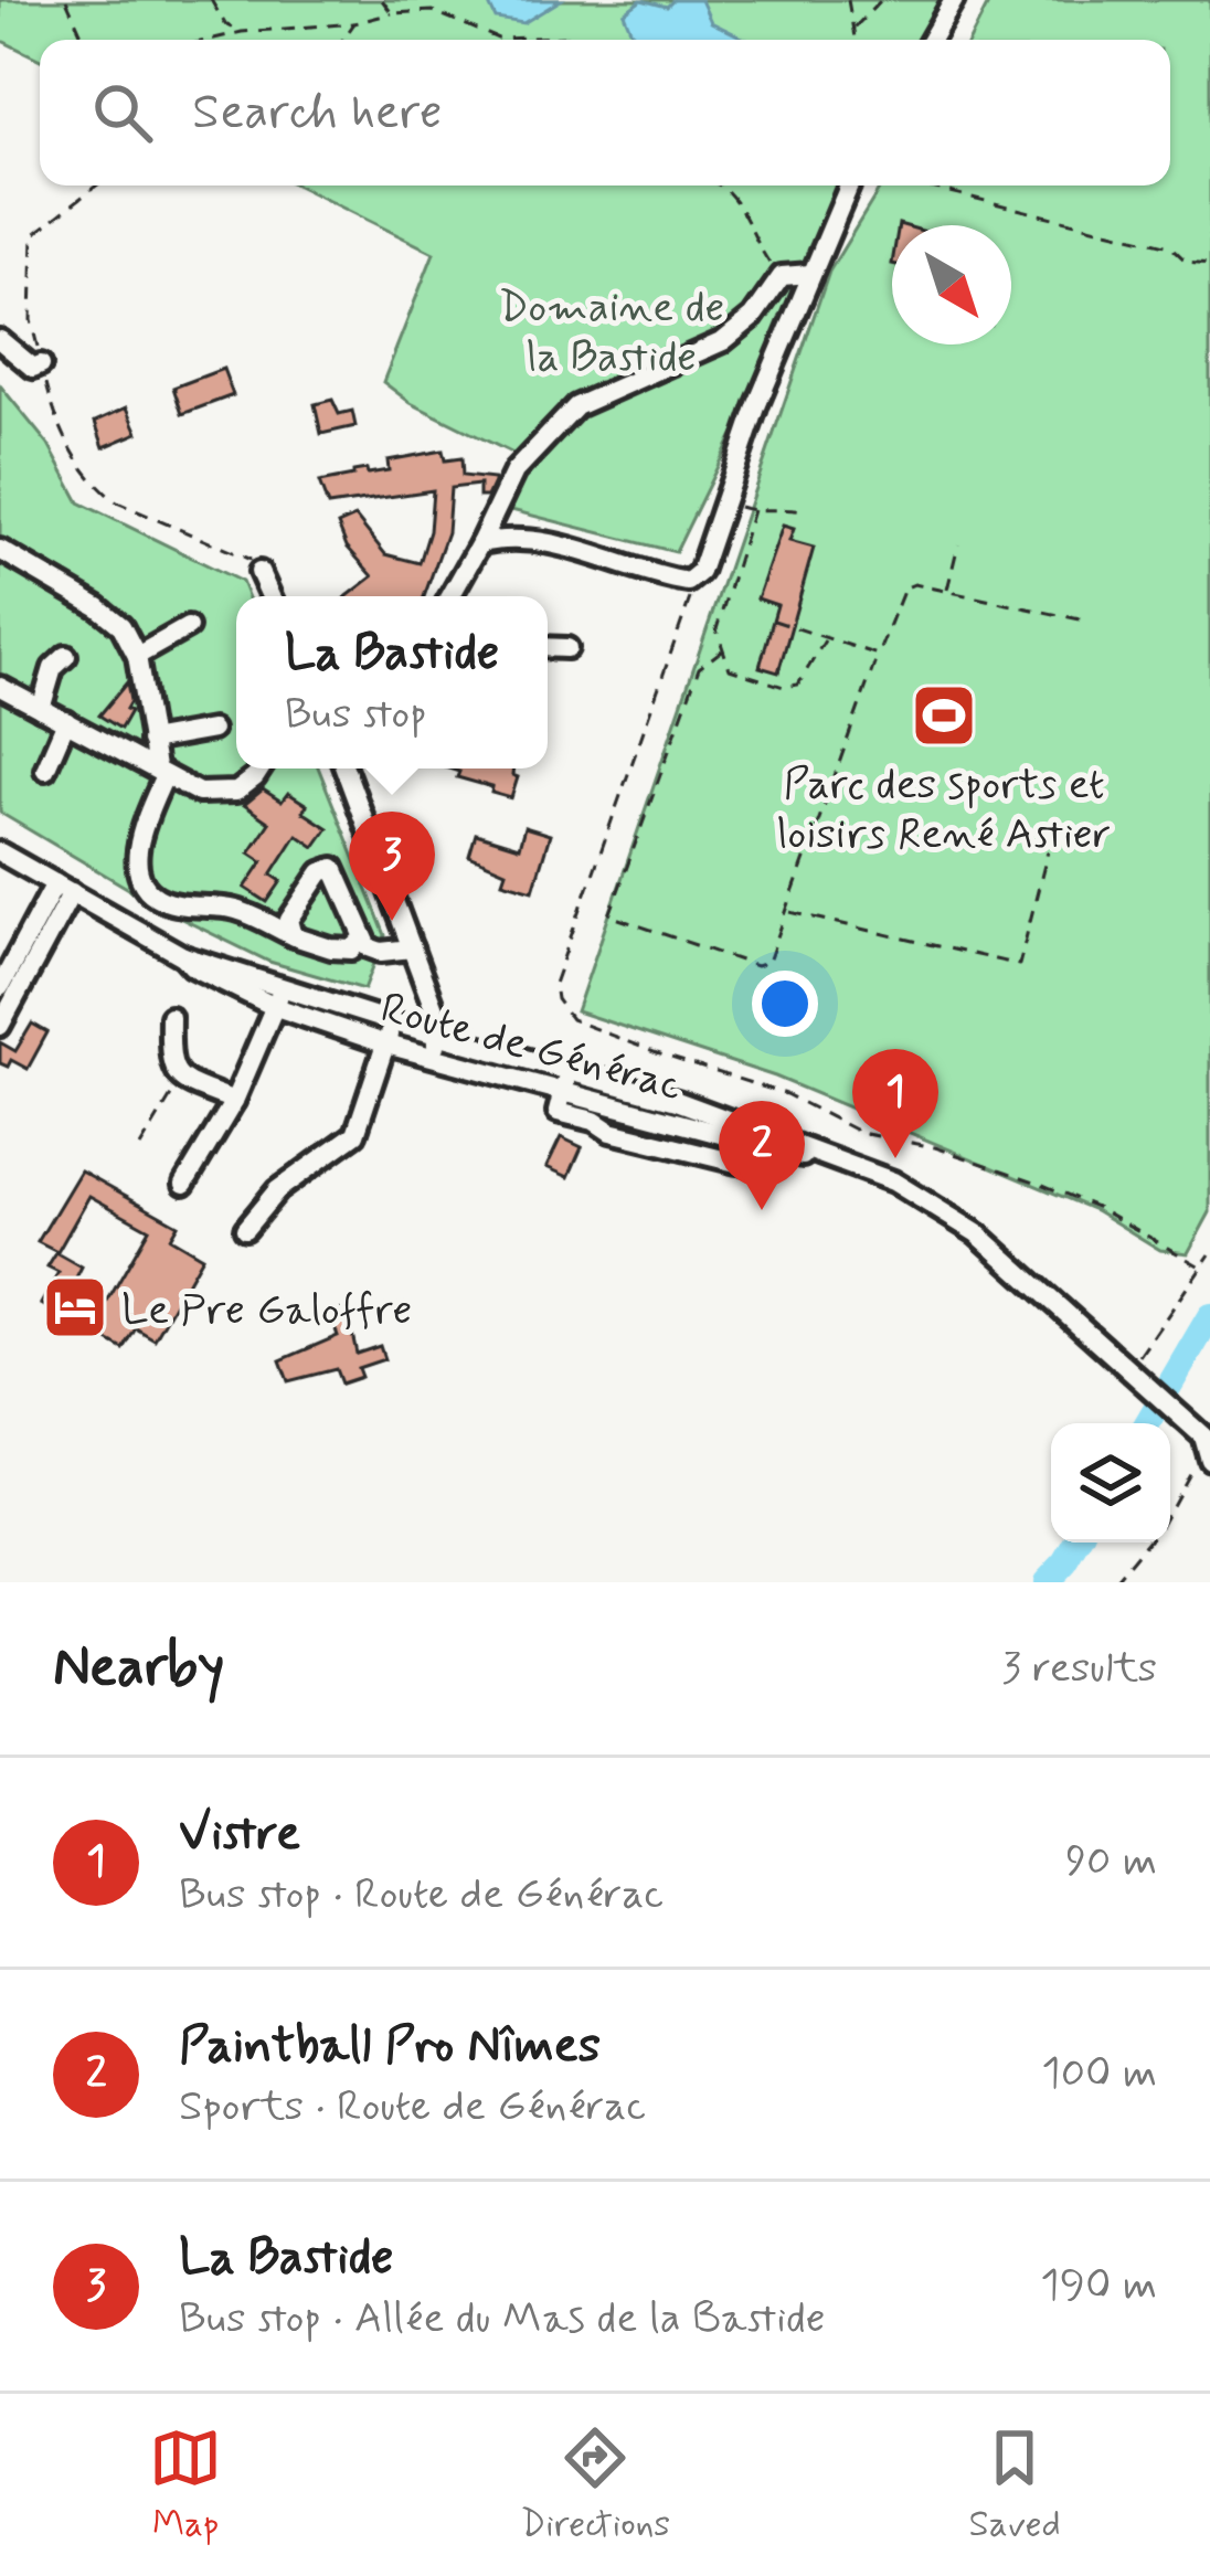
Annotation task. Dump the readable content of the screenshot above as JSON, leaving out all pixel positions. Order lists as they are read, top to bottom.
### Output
{
  "streets": {
    "street": ["Route de Générac"]
  },
  "parks": ["Domaine de la Bastide"],
  "places": {
    "sports": ["Parc des sports et loisirs René Astier"],
    "hotel": ["Le Pre Galoffre"]
  },
  "north": "bottom right",
  "page": {
    "search": "Search here",
    "popup": ["La Bastide", "Bus stop"],
    "pins": ["3", "1", "2"],
    "heading": ["Nearby", "3 results"],
    "list": [
      {
        "mark": "1",
        "name": "Vistre",
        "note": "Bus stop · Route de Générac",
        "value": "90 m"
      },
      {
        "mark": "2",
        "name": "Paintball Pro Nîmes",
        "note": "Sports · Route de Générac",
        "value": "100 m"
      },
      {
        "mark": "3",
        "name": "La Bastide",
        "note": "Bus stop · Allée du Mas de la Bastide",
        "value": "190 m"
      }
    ],
    "nav": ["Map", "Directions", "Saved"]
  }
}
